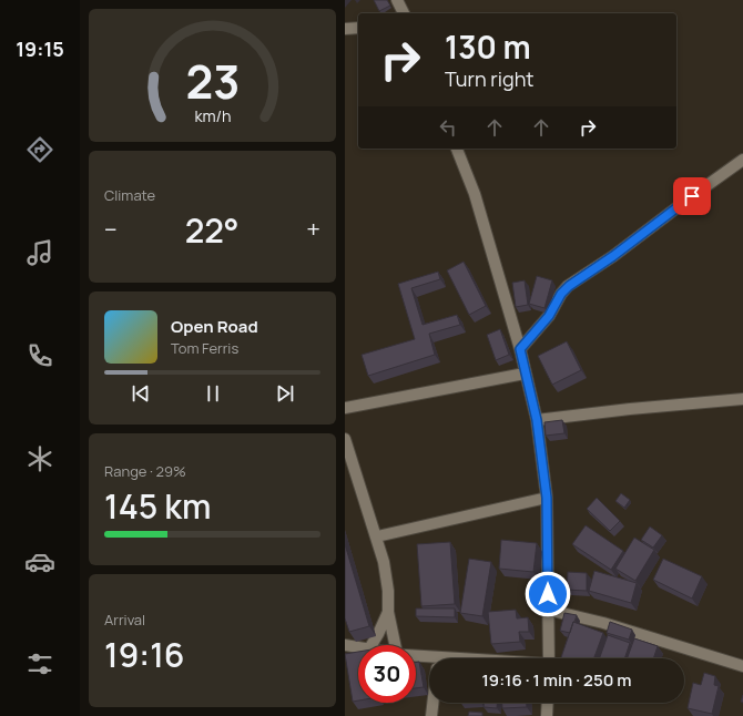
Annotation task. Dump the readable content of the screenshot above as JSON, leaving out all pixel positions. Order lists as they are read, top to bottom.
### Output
{
  "page": {
    "tabs": "19:15",
    "turn": ["130 m", "Turn right"],
    "tile": [
      "Climate",
      ["Range · 29%", "145 km"],
      ["Arrival", "19:16"]
    ],
    "heat": ["−", "22°", "+"],
    "song": ["Open Road", "Tom Ferris"],
    "limit": "30",
    "trip": "19:16 · 1 min · 250 m",
    "gauge": ["23", "km/h"]
  }
}
